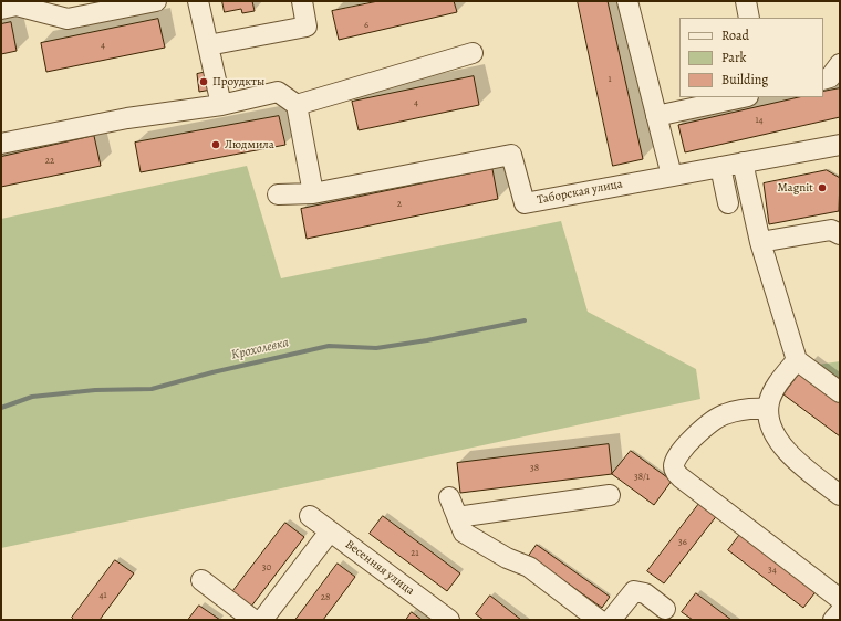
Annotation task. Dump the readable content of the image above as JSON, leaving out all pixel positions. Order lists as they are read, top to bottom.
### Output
{
  "streets": {
    "street": ["Таборская улица", "Весенняя улица"]
  },
  "water": ["Крохолевка"],
  "places": ["Проудкты", "Людмила", "Magnit"],
  "house_numbers": [
    "6",
    "4",
    "1",
    "4",
    "14",
    "22",
    "2",
    "38",
    "38/1",
    "36",
    "21",
    "30",
    "34",
    "41",
    "28"
  ],
  "legend": ["Road", "Park", "Building"]
}
